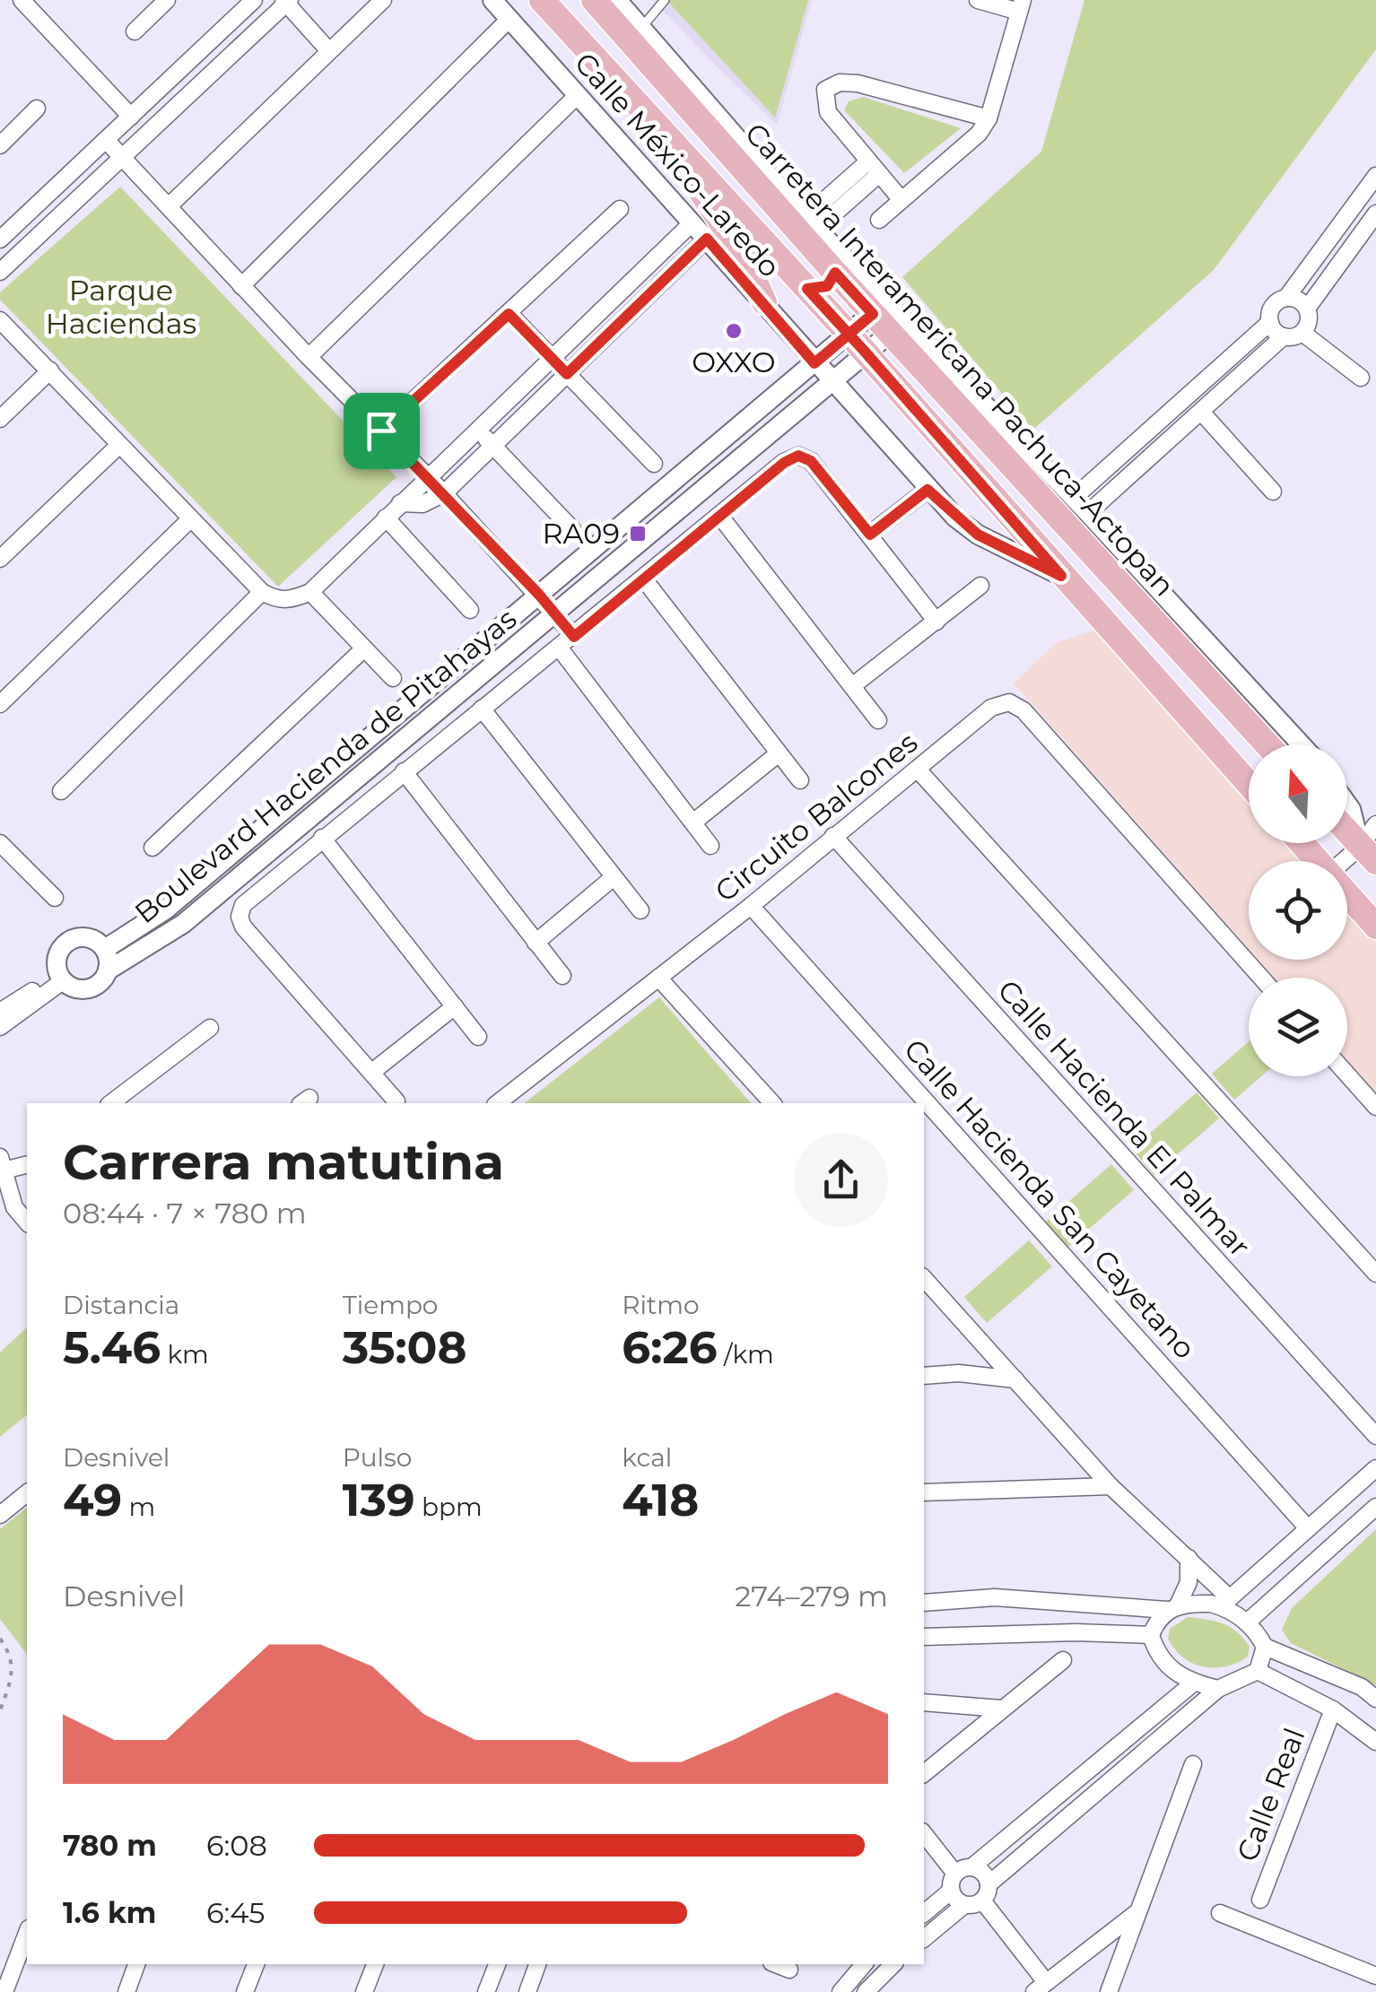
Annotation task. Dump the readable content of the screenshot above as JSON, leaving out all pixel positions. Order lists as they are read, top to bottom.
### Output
{
  "streets": {
    "main road": ["Carretera Interamericana Pachuca-Actopan"],
    "street": [
      "Calle México-Laredo",
      "Boulevard Hacienda de Pitahayas",
      "Circuito Balcones",
      "Calle Hacienda El Palmar",
      "Calle Hacienda San Cayetano",
      "Calle Real"
    ]
  },
  "crossings": [
    ["Calle México-Laredo", "Carretera Interamericana Pachuca-Actopan"],
    ["Calle México-Laredo", "Boulevard Hacienda de Pitahayas"],
    ["Carretera Interamericana Pachuca-Actopan", "Boulevard Hacienda de Pitahayas"],
    ["Circuito Balcones", "Calle Hacienda El Palmar"],
    ["Circuito Balcones", "Calle Hacienda San Cayetano"]
  ],
  "parks": ["Parque Haciendas"],
  "places": {
    "other": ["OXXO"],
    "transit": ["RA09"]
  },
  "north": "top",
  "page": {
    "heading": ["Carrera matutina", "08:44 · 7 × 780 m"],
    "stats": [
      ["Distancia", "5.46 km"],
      ["Tiempo", "35:08"],
      ["Ritmo", "6:26 /km"],
      ["Desnivel", "49 m"],
      ["Pulso", "139 bpm"],
      ["kcal", "418"]
    ],
    "chart": ["Desnivel", "274–279 m"],
    "list": [
      {
        "name": "780 m",
        "note": "6:08"
      },
      {
        "name": "1.6 km",
        "note": "6:45"
      }
    ]
  }
}
